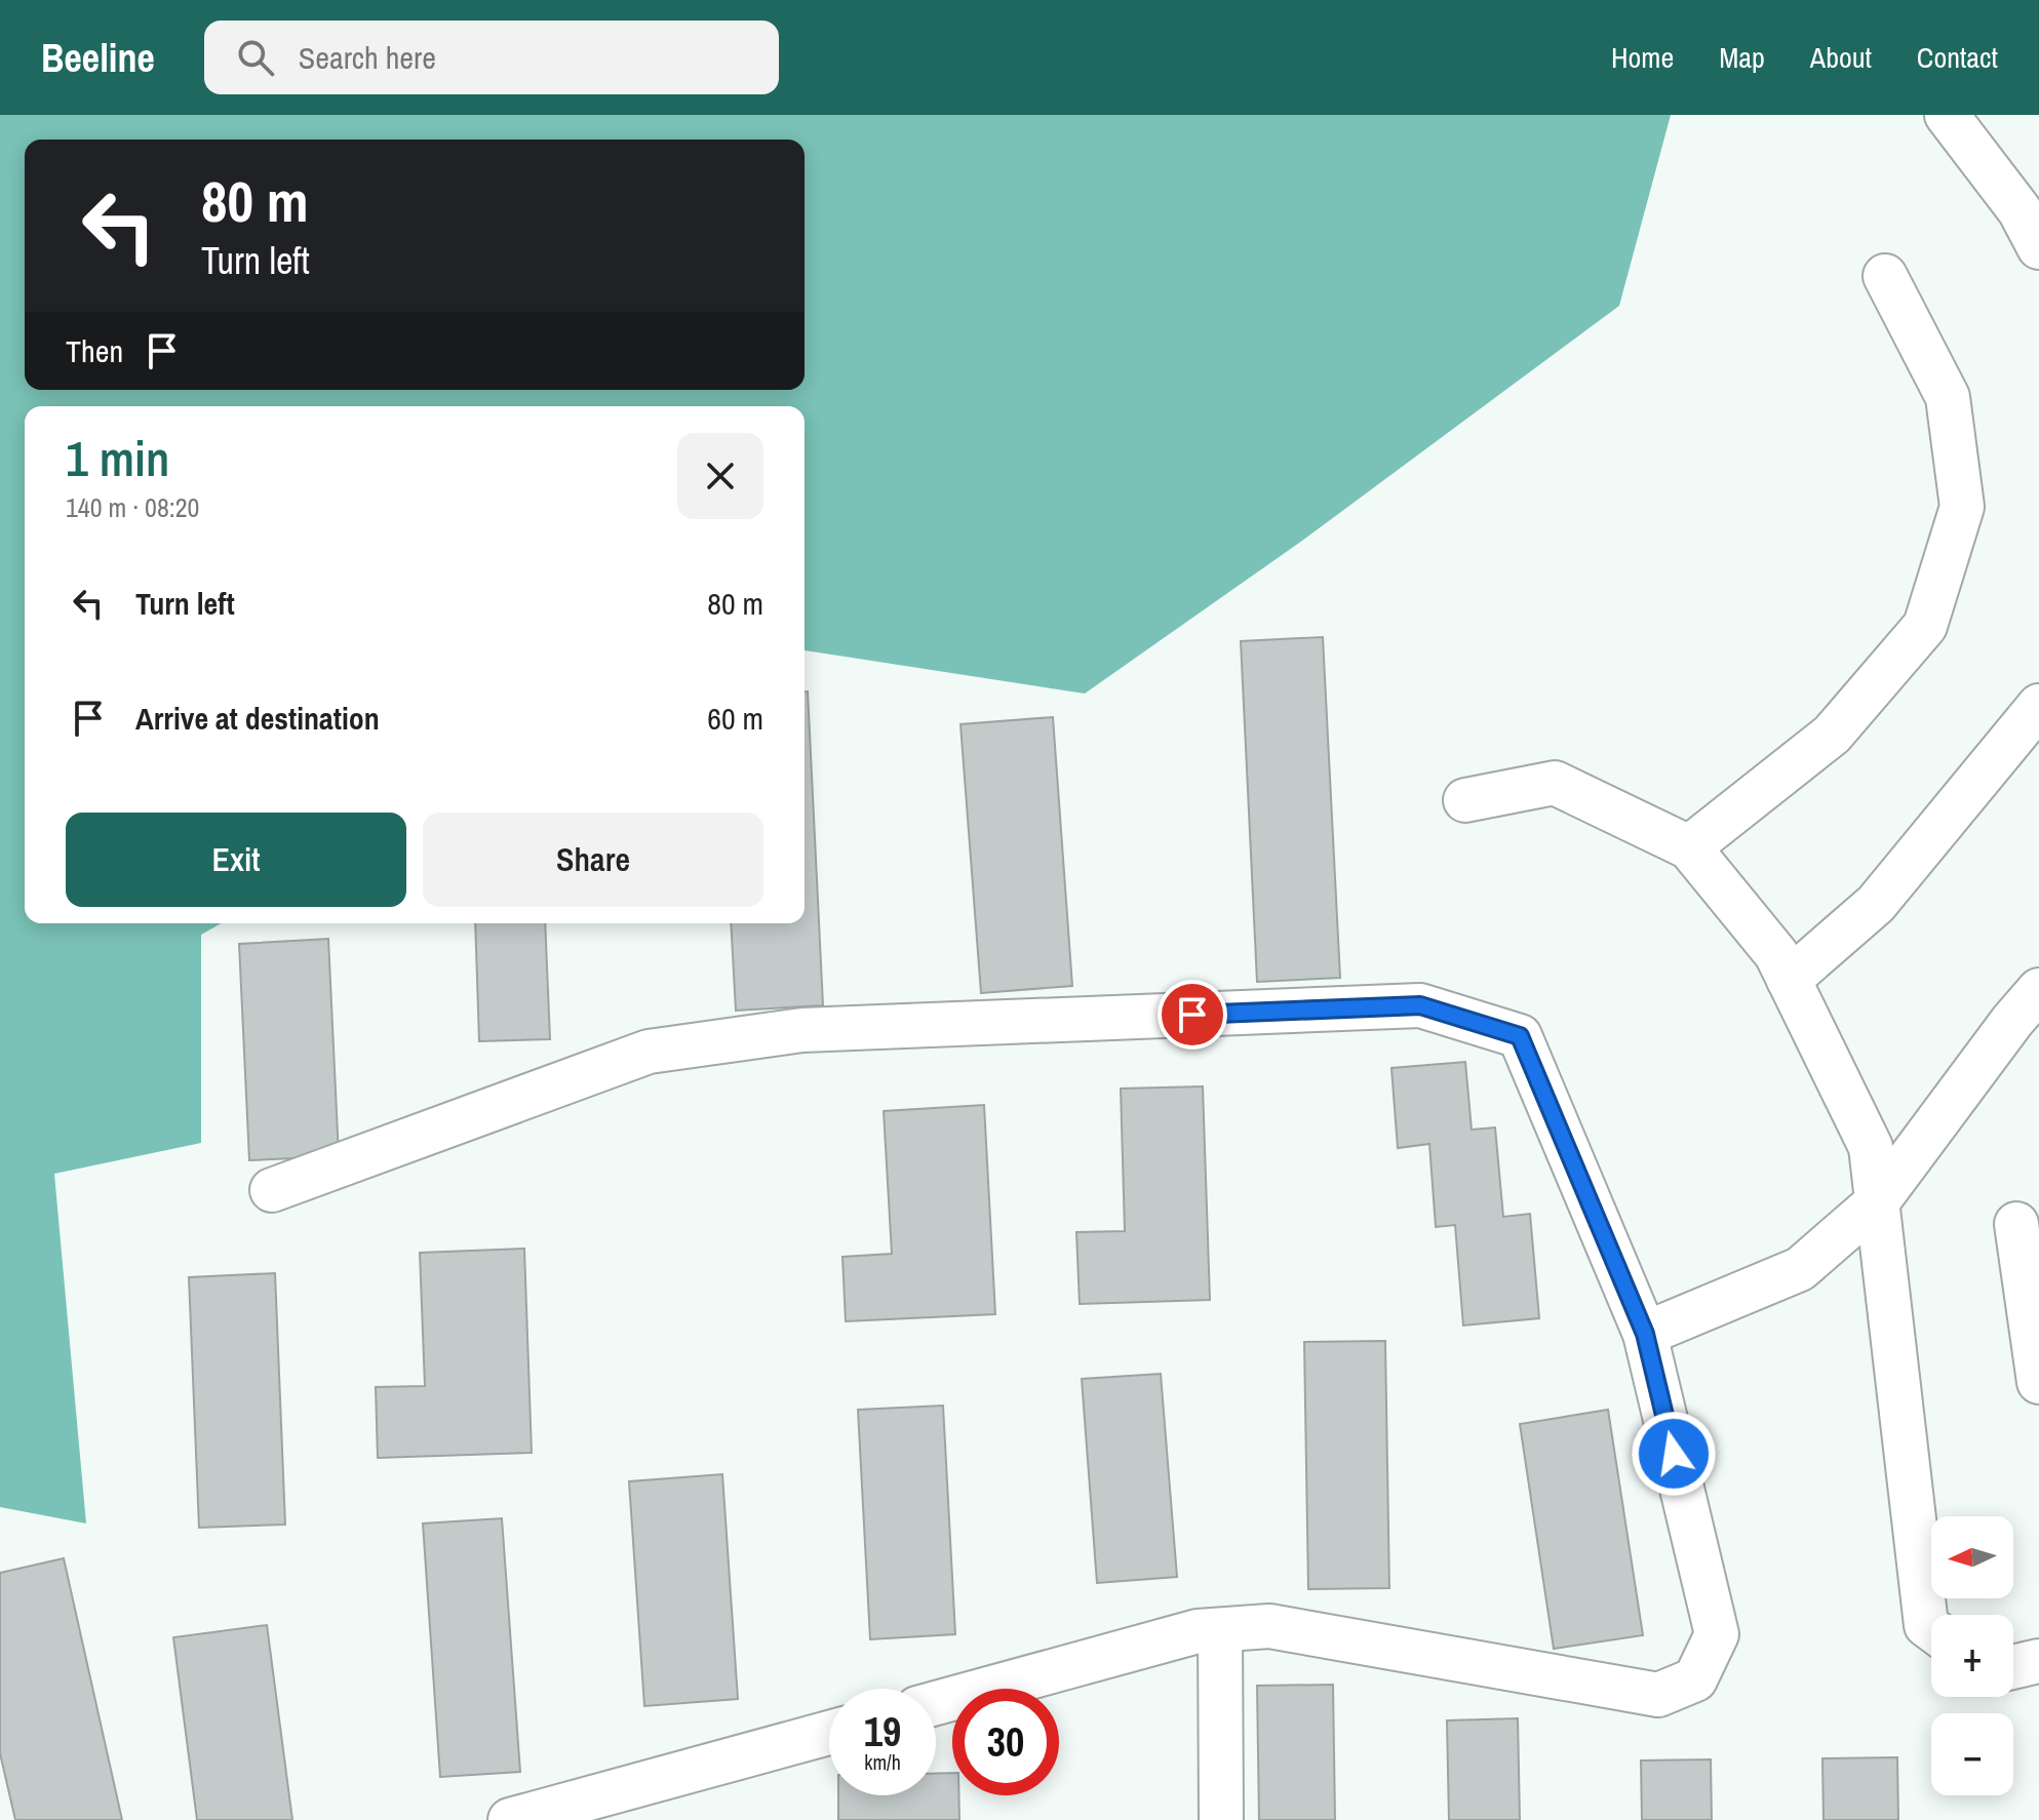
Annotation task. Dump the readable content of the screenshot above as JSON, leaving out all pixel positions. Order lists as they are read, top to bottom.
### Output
{
  "north": "left",
  "page": {
    "header": "Beeline",
    "search": "Search here",
    "nav": [
      "Home",
      "Map",
      "About",
      "Contact"
    ],
    "turn": ["80 m", "Turn left"],
    "then": "Then",
    "heading": ["1 min", "140 m · 08:20"],
    "list": [
      {
        "name": "Turn left",
        "value": "80 m"
      },
      {
        "name": "Arrive at destination",
        "value": "60 m"
      }
    ],
    "buttons": ["Exit", "Share"],
    "map_buttons": ["+", "−"],
    "speed": "19 km/h",
    "limit": "30"
  }
}
